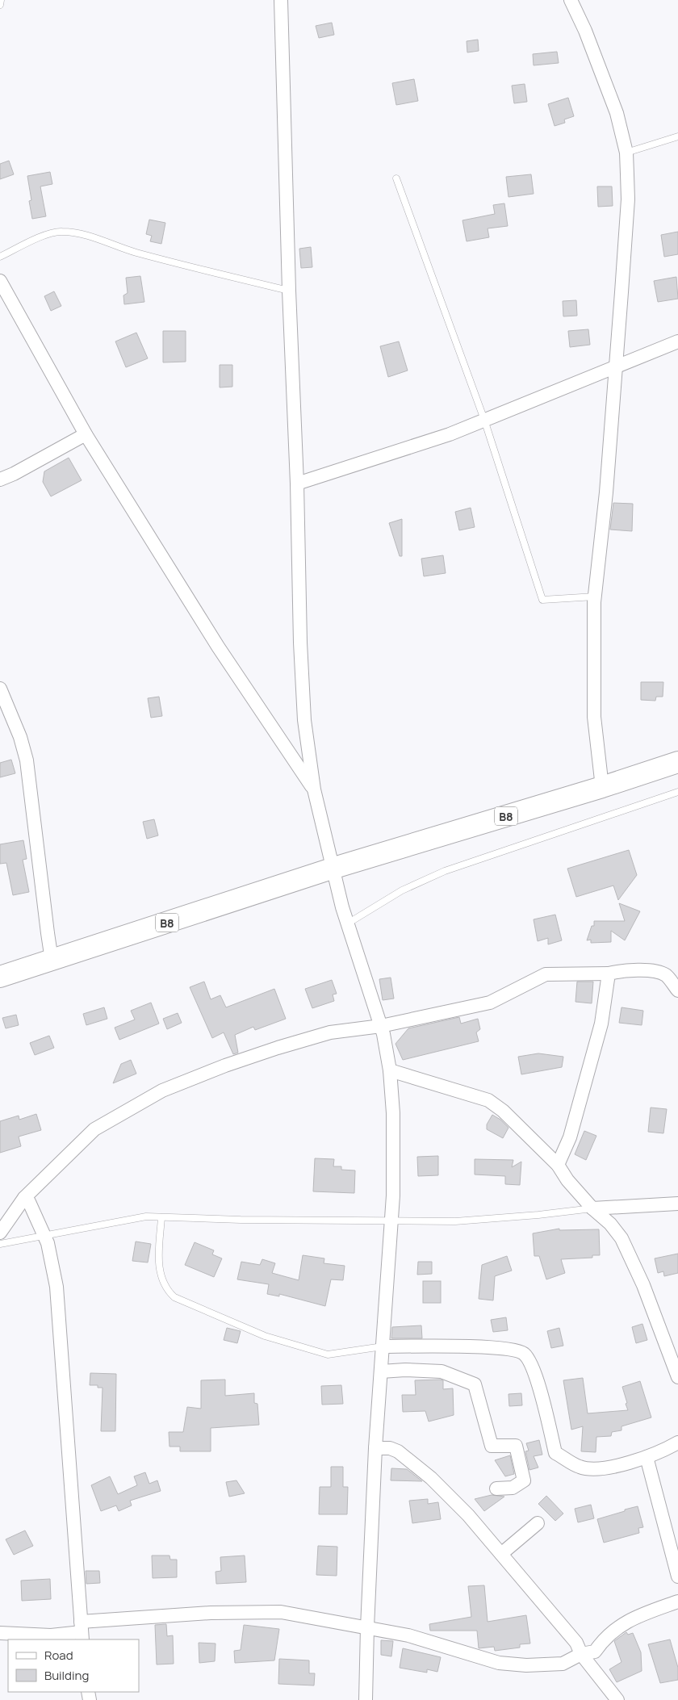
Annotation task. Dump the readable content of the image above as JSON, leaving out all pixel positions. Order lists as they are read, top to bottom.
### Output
{
  "streets": {
    "highway": ["B8"]
  },
  "legend": ["Road", "Building"]
}
